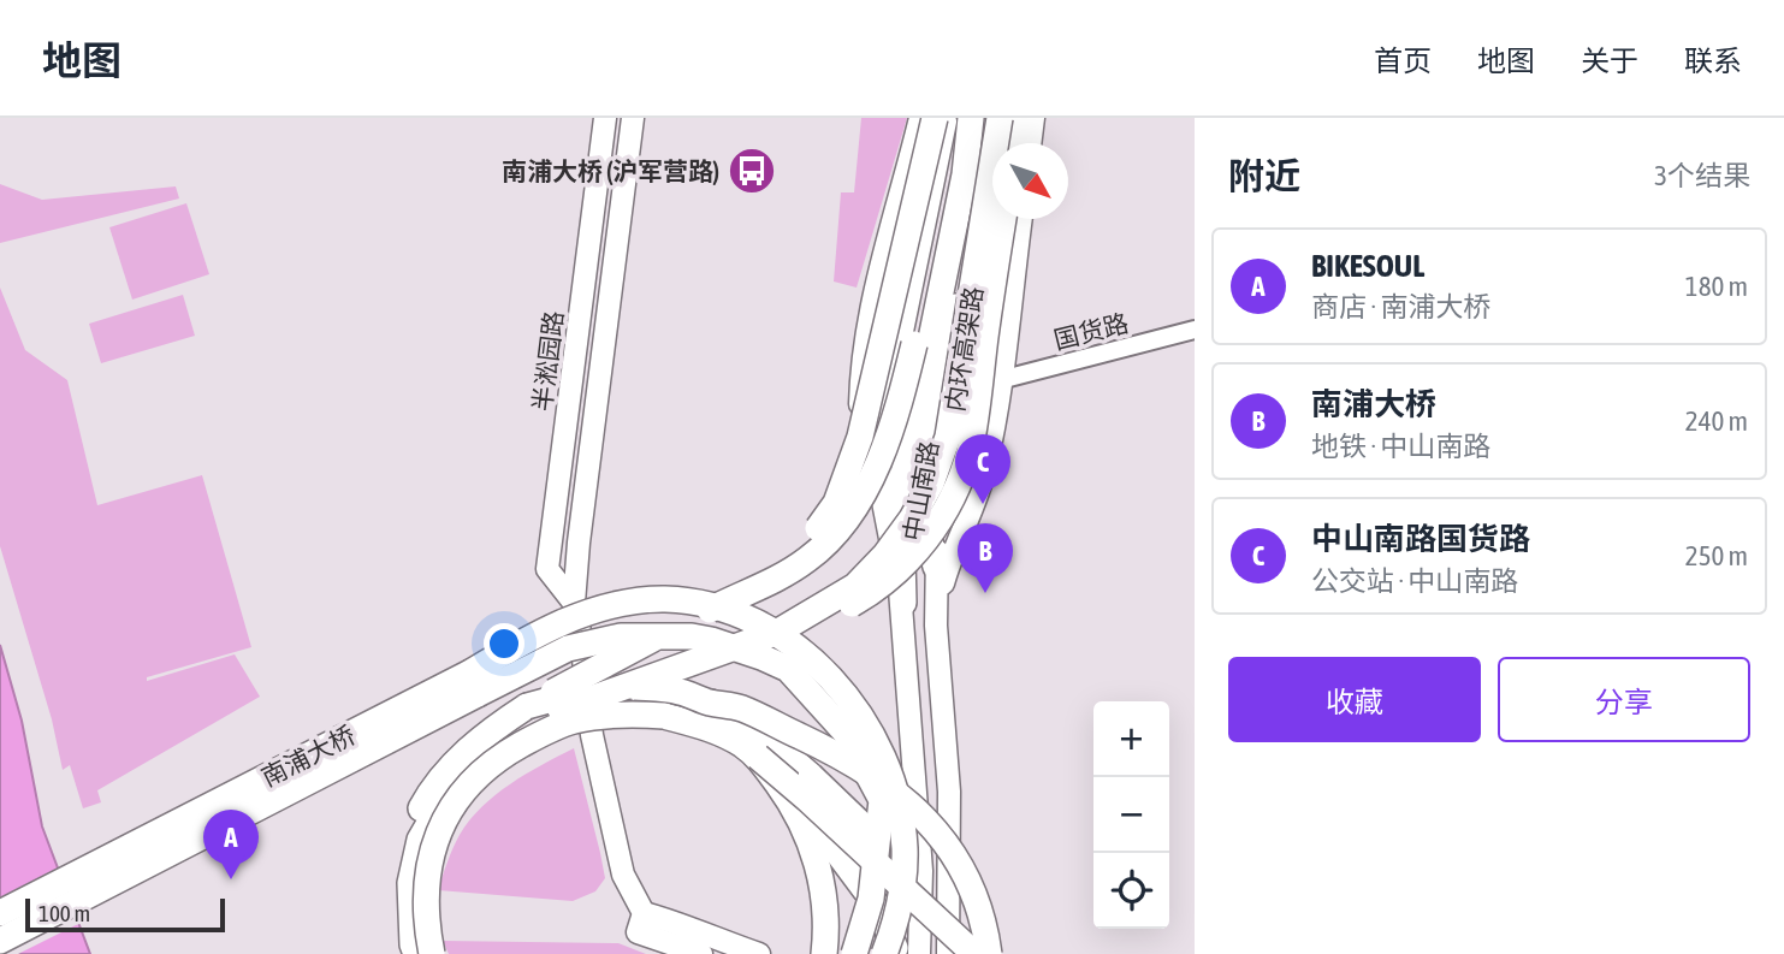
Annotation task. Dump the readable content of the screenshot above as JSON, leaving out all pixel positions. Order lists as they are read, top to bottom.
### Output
{
  "streets": {
    "highway": ["内环高架路", "南浦大桥"],
    "main road": ["半淞园路", "中山南路"],
    "street": ["国货路"]
  },
  "crossings": [
    ["国货路", "中山南路"]
  ],
  "places": {
    "bus stop": ["南浦大桥 (沪军营路)"]
  },
  "scale_bar": "100 m",
  "north": "bottom right",
  "page": {
    "header": "地图",
    "nav": [
      "首页",
      "地图",
      "关于",
      "联系"
    ],
    "heading": ["附近", "3个结果"],
    "list": [
      {
        "mark": "A",
        "name": "BIKESOUL",
        "note": "商店 · 南浦大桥",
        "value": "180 m"
      },
      {
        "mark": "B",
        "name": "南浦大桥",
        "note": "地铁 · 中山南路",
        "value": "240 m"
      },
      {
        "mark": "C",
        "name": "中山南路国货路",
        "note": "公交站 · 中山南路",
        "value": "250 m"
      }
    ],
    "pins": ["C", "B", "A"],
    "buttons": ["收藏", "分享"],
    "map_buttons": ["+", "−"],
    "scale": "100 m"
  }
}
